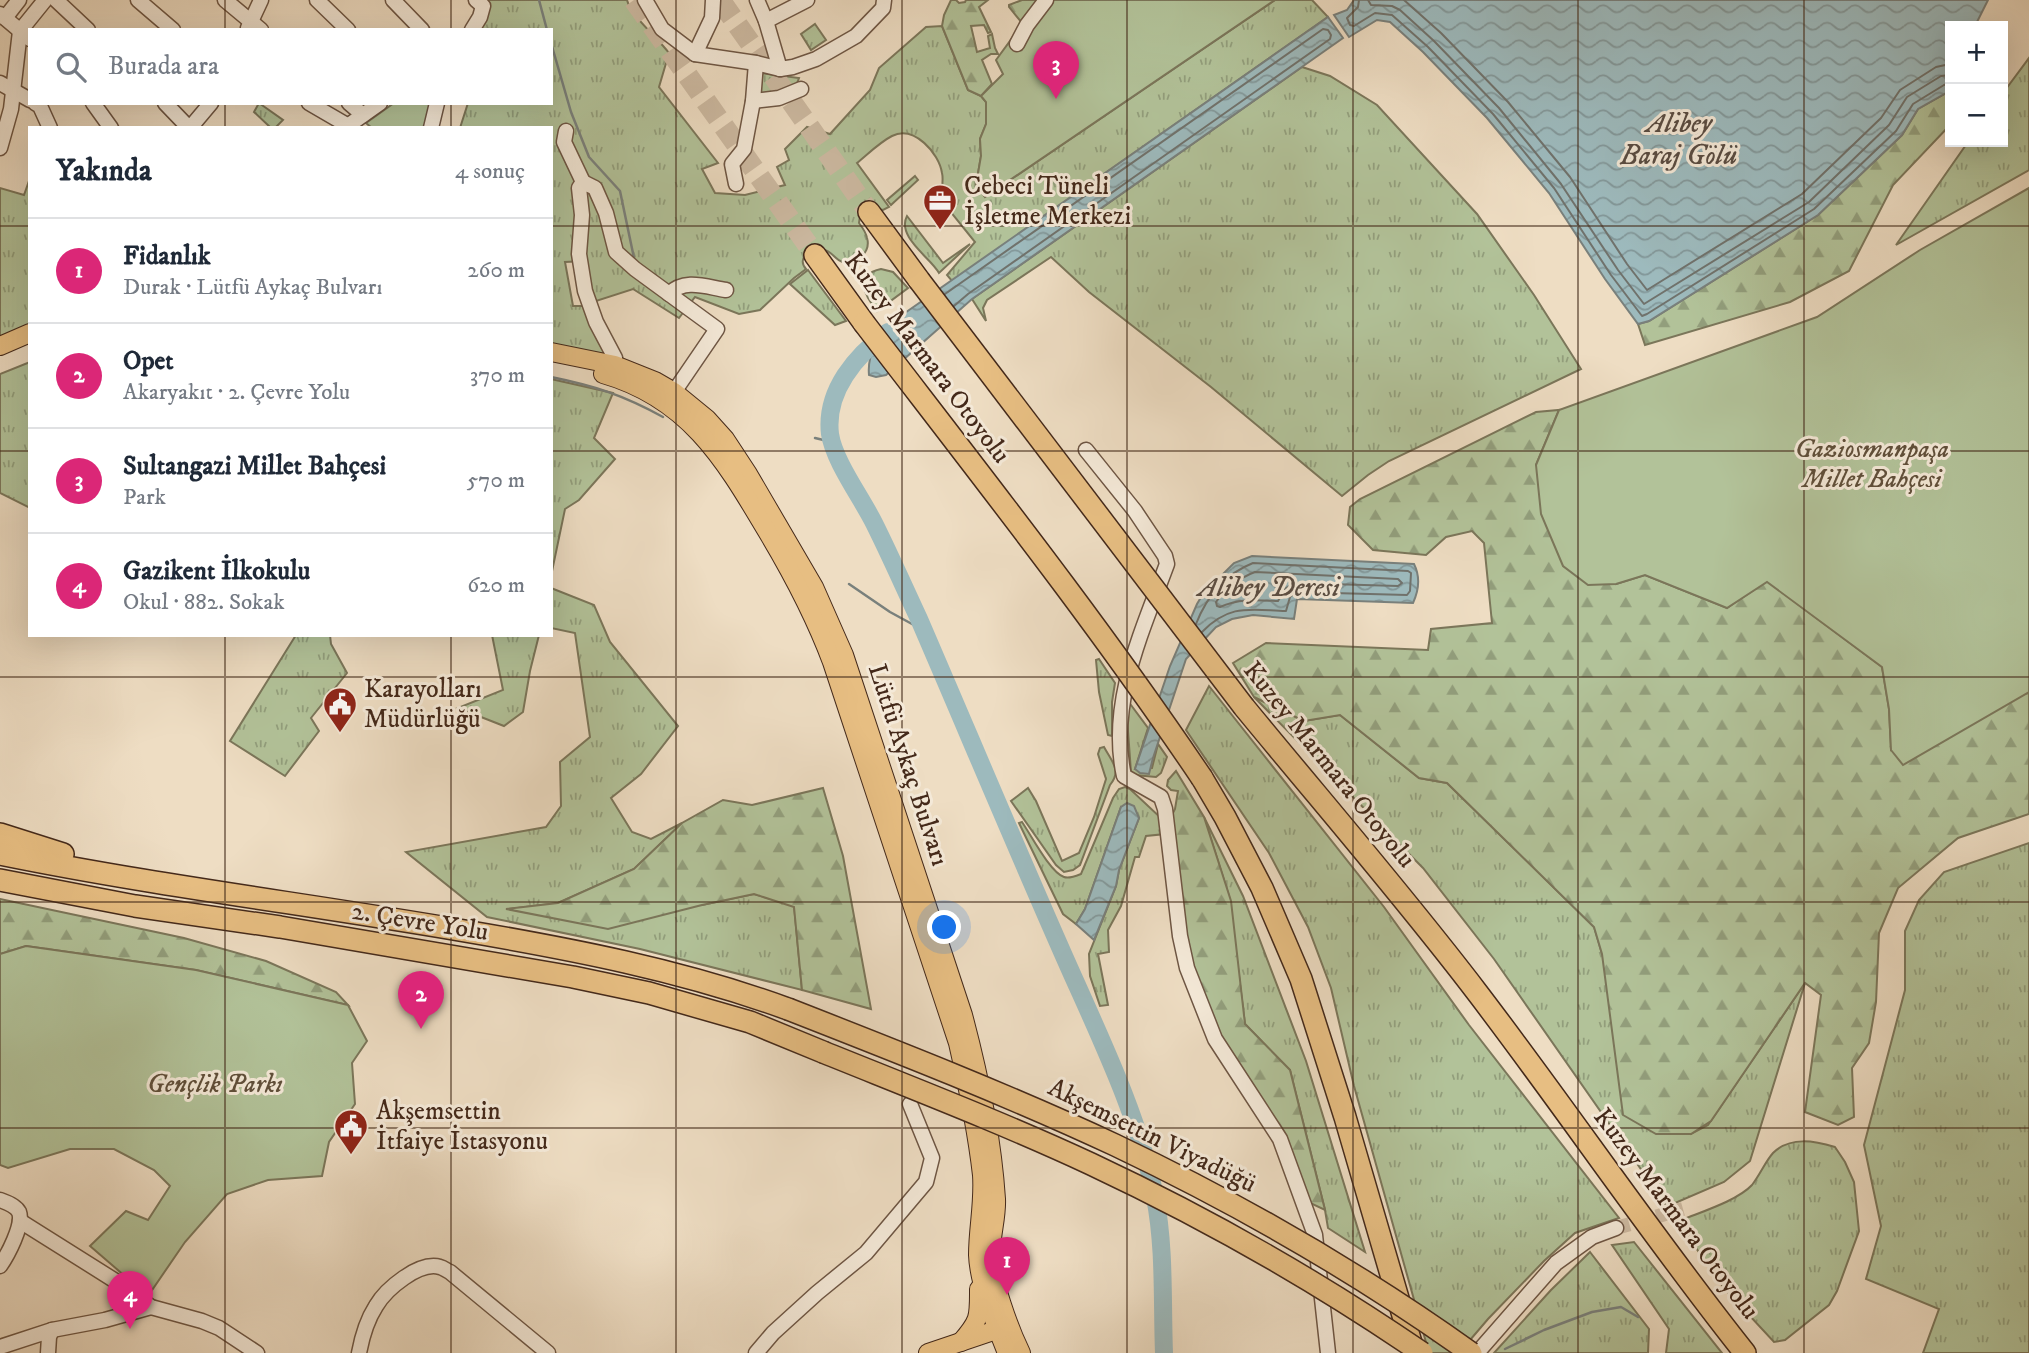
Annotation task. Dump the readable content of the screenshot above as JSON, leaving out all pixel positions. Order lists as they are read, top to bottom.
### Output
{
  "streets": {
    "highway": ["Kuzey Marmara Otoyolu", "2. Çevre Yolu", "Akşemsettin Viyadüğü"],
    "main road": ["Lütfü Aykaç Bulvarı"]
  },
  "crossings": [
    ["2. Çevre Yolu", "Akşemsettin Viyadüğü"]
  ],
  "water": ["Alibey Baraj Gölü", "Alibey Deresi"],
  "parks": ["Gaziosmanpaşa Millet Bahçesi", "Gençlik Parkı"],
  "places": {
    "office": ["Cebeci Tüneli İşletme Merkezi"],
    "public building": ["Karayolları Müdürlüğü", "Akşemsettin İtfaiye İstasyonu"]
  },
  "page": {
    "map_buttons": ["+", "−"],
    "search": "Burada ara",
    "pins": [
      "3",
      "2",
      "1",
      "4"
    ],
    "heading": ["Yakında", "4 sonuç"],
    "list": [
      {
        "mark": "1",
        "name": "Fidanlık",
        "note": "Durak · Lütfü Aykaç Bulvarı",
        "value": "260 m"
      },
      {
        "mark": "2",
        "name": "Opet",
        "note": "Akaryakıt · 2. Çevre Yolu",
        "value": "370 m"
      },
      {
        "mark": "3",
        "name": "Sultangazi Millet Bahçesi",
        "note": "Park",
        "value": "570 m"
      },
      {
        "mark": "4",
        "name": "Gazikent İlkokulu",
        "note": "Okul · 882. Sokak",
        "value": "620 m"
      }
    ]
  }
}
